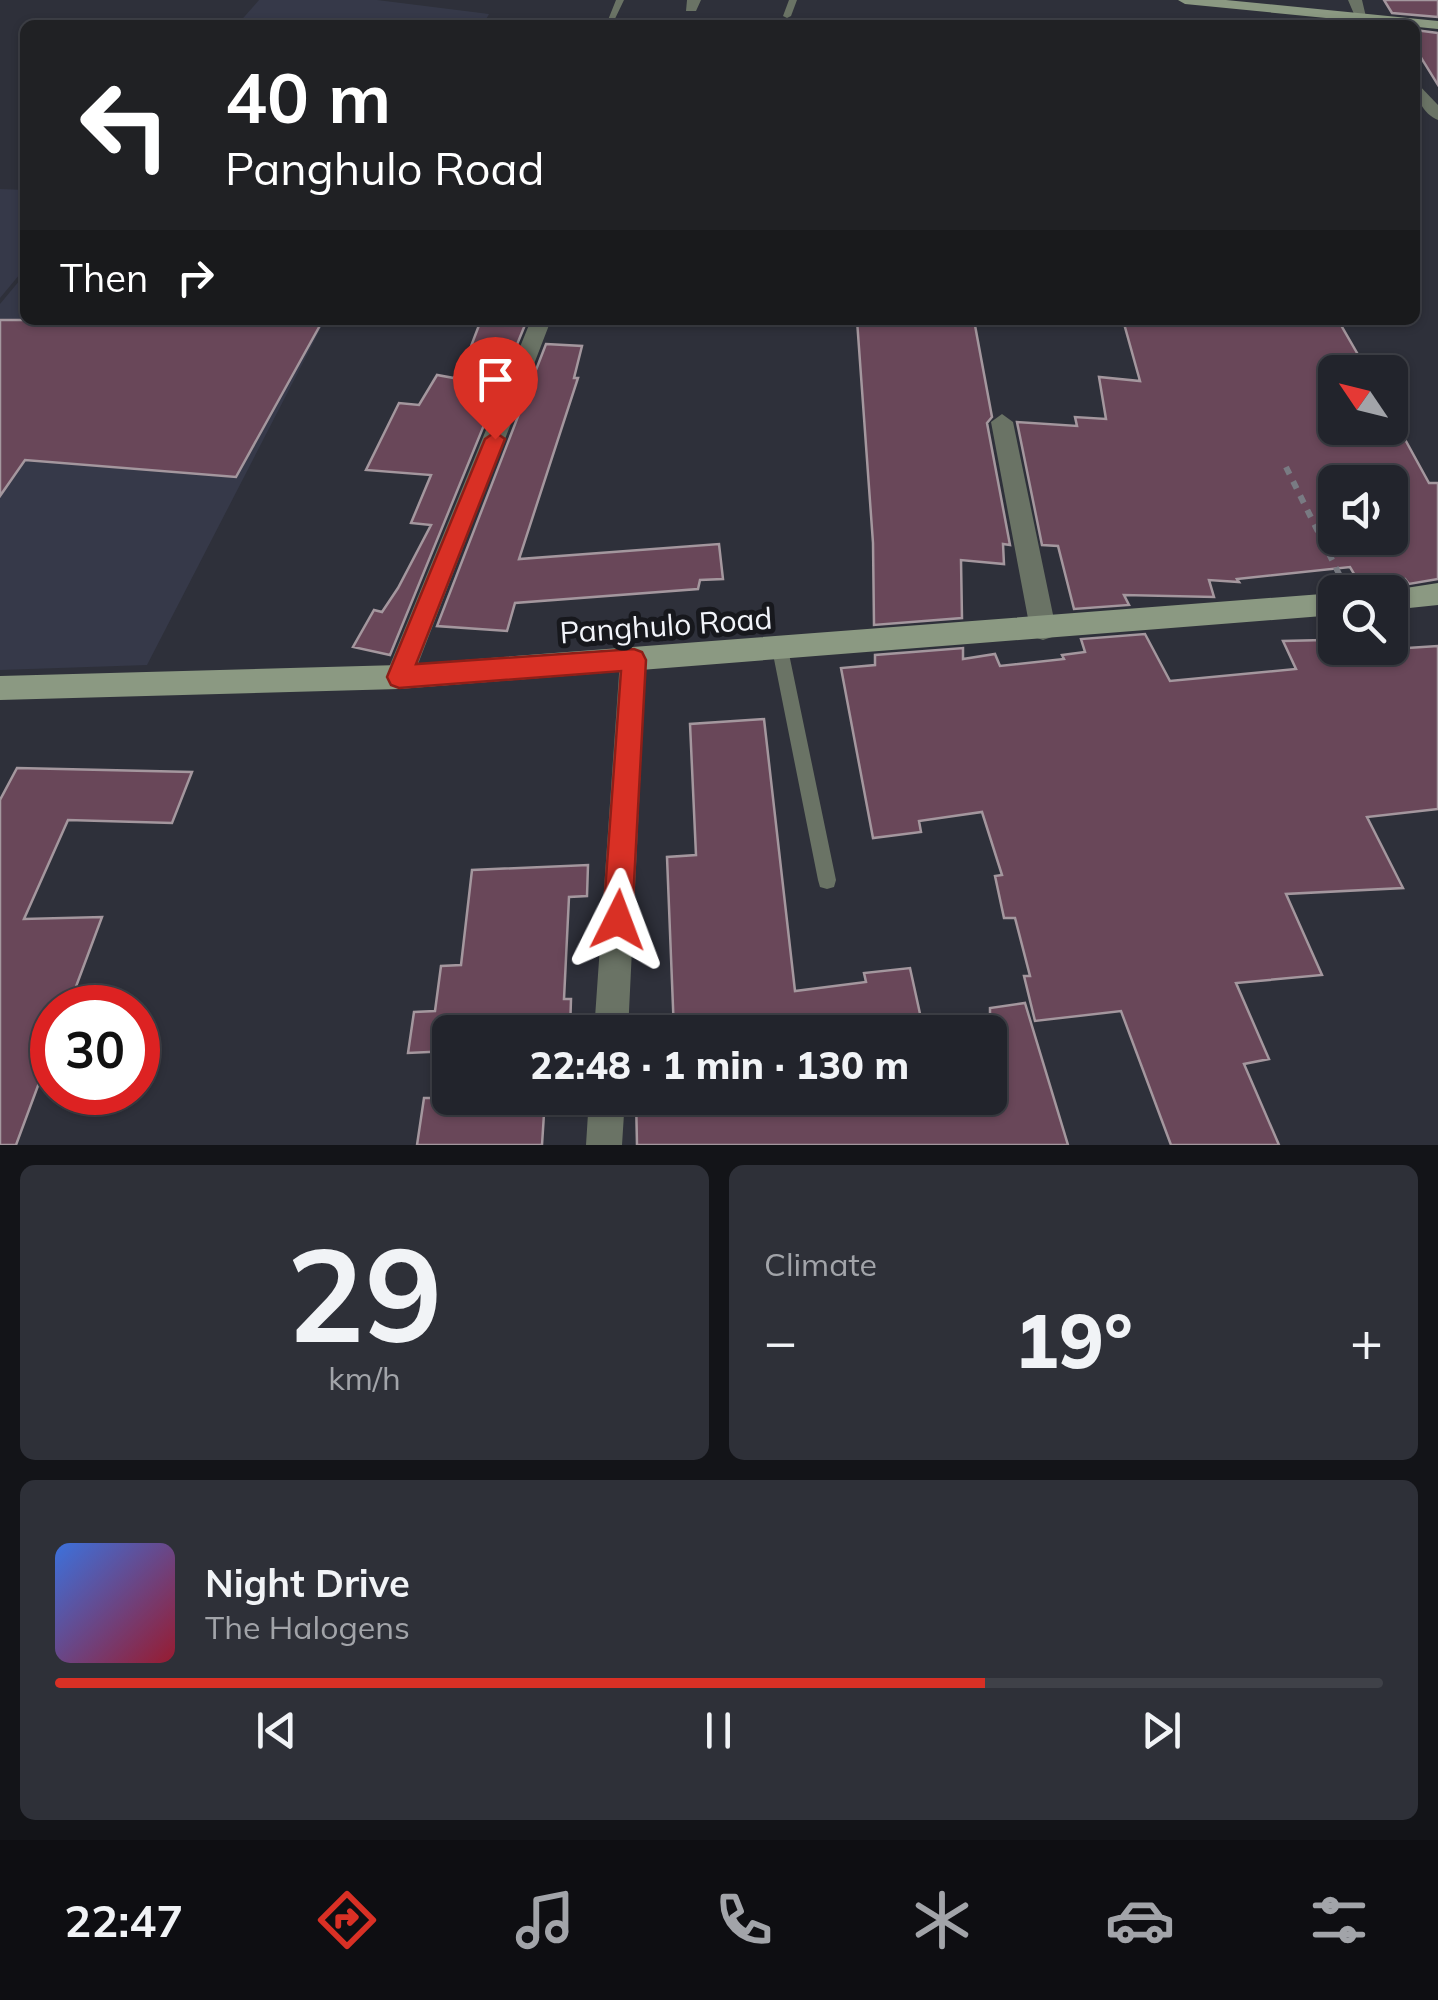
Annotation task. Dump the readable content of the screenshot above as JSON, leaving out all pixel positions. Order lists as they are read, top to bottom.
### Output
{
  "streets": {
    "main road": ["Panghulo Road"]
  },
  "north": "top left",
  "page": {
    "turn": ["40 m", "Panghulo Road"],
    "then": "Then",
    "limit": "30",
    "trip": "22:48 · 1 min · 130 m",
    "tile": [
      ["29", "km/h"],
      "Climate"
    ],
    "heat": ["−", "19°", "+"],
    "song": ["Night Drive", "The Halogens"],
    "tabs": "22:47"
  }
}
